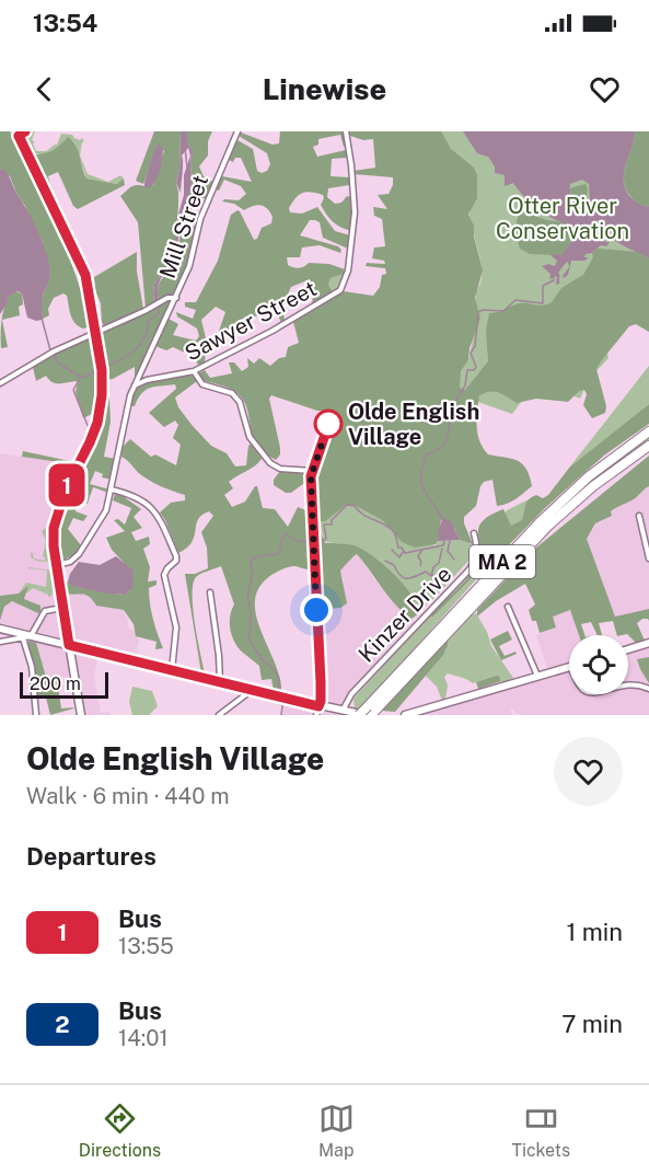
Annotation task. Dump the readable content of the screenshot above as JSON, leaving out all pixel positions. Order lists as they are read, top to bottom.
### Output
{
  "streets": {
    "highway": ["MA 2"],
    "street": ["Mill Street", "Sawyer Street", "Kinzer Drive"]
  },
  "parks": ["Otter River Conservation"],
  "places": ["Olde English Village"],
  "lines": ["bus line 1"],
  "scale_bar": "200 m",
  "page": {
    "status": "13:54",
    "header": "Linewise",
    "on_map": "1",
    "scale": "200 m",
    "heading": [
      ["Olde English Village", "Walk · 6 min · 440 m"],
      "Departures"
    ],
    "list": [
      {
        "mark": "1",
        "name": "Bus",
        "note": "13:55",
        "value": "1 min"
      },
      {
        "mark": "2",
        "name": "Bus",
        "note": "14:01",
        "value": "7 min"
      }
    ],
    "tabs": ["Directions", "Map", "Tickets"]
  }
}
